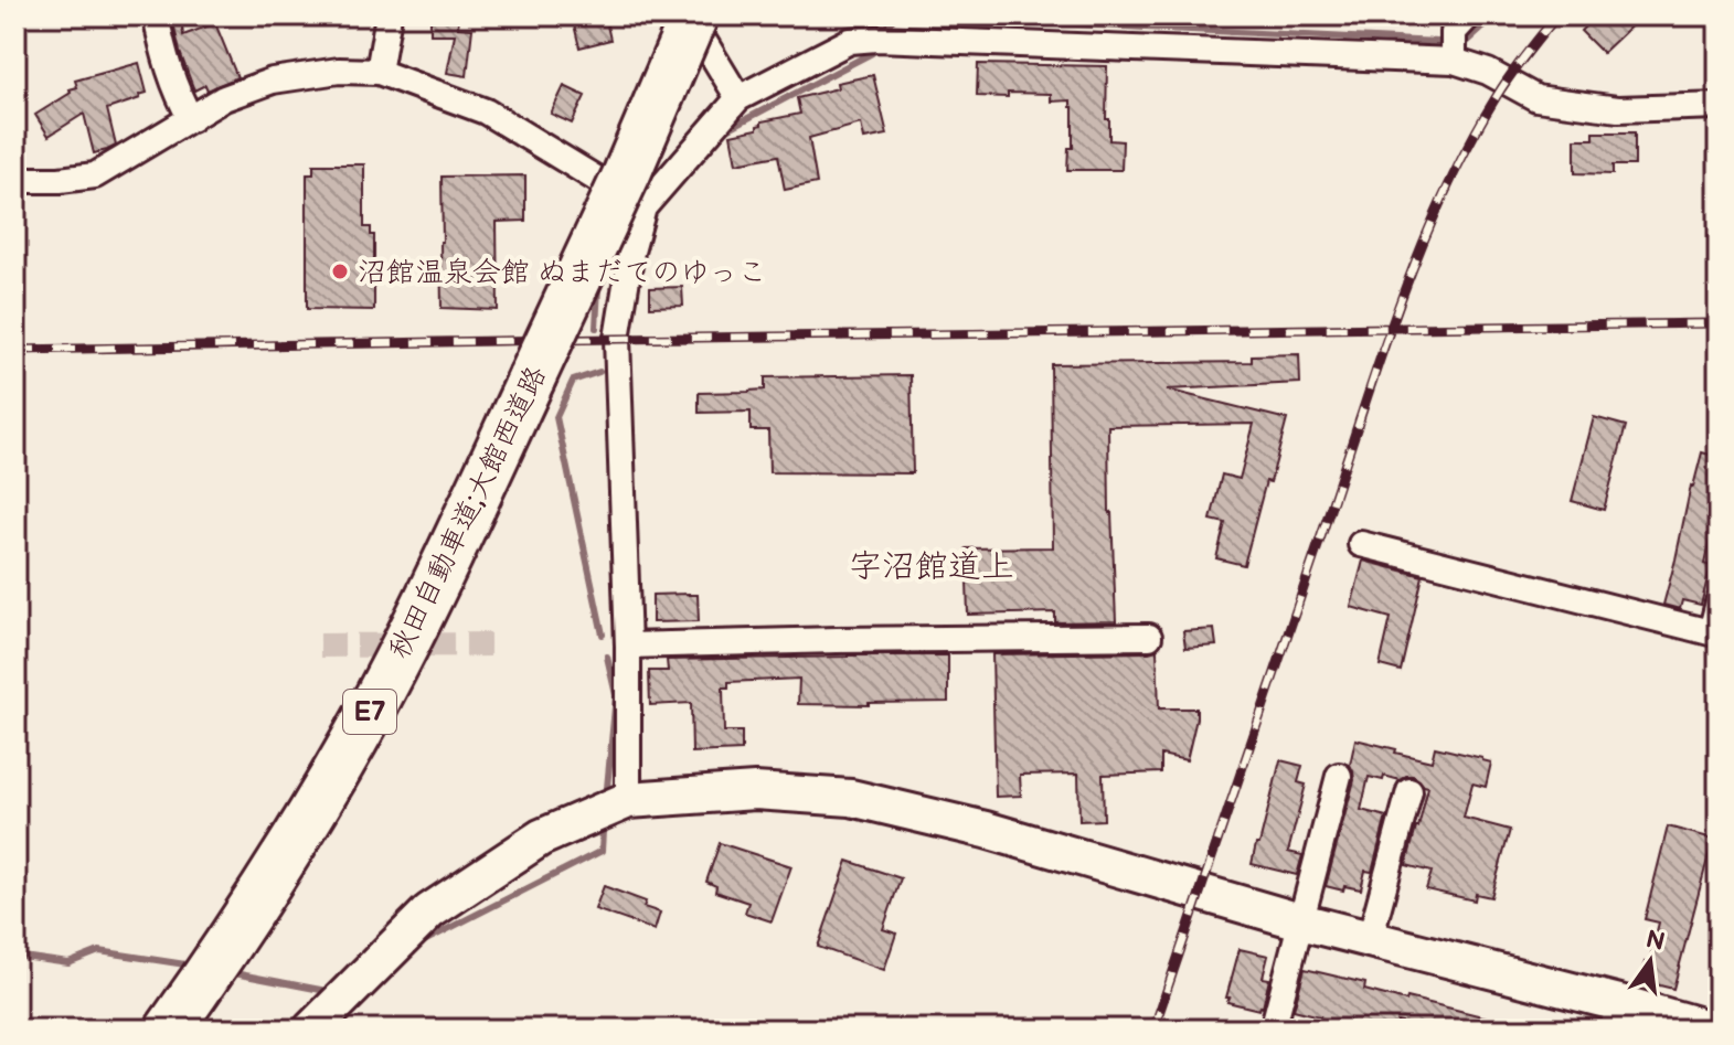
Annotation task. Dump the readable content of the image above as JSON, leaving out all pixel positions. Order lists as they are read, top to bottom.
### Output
{
  "streets": {
    "highway": ["秋田自動車道;大館西道路", "E7"]
  },
  "districts": ["字沼館道上"],
  "places": ["沼館温泉会館 ぬまだてのゆっこ"],
  "north": "top"
}
